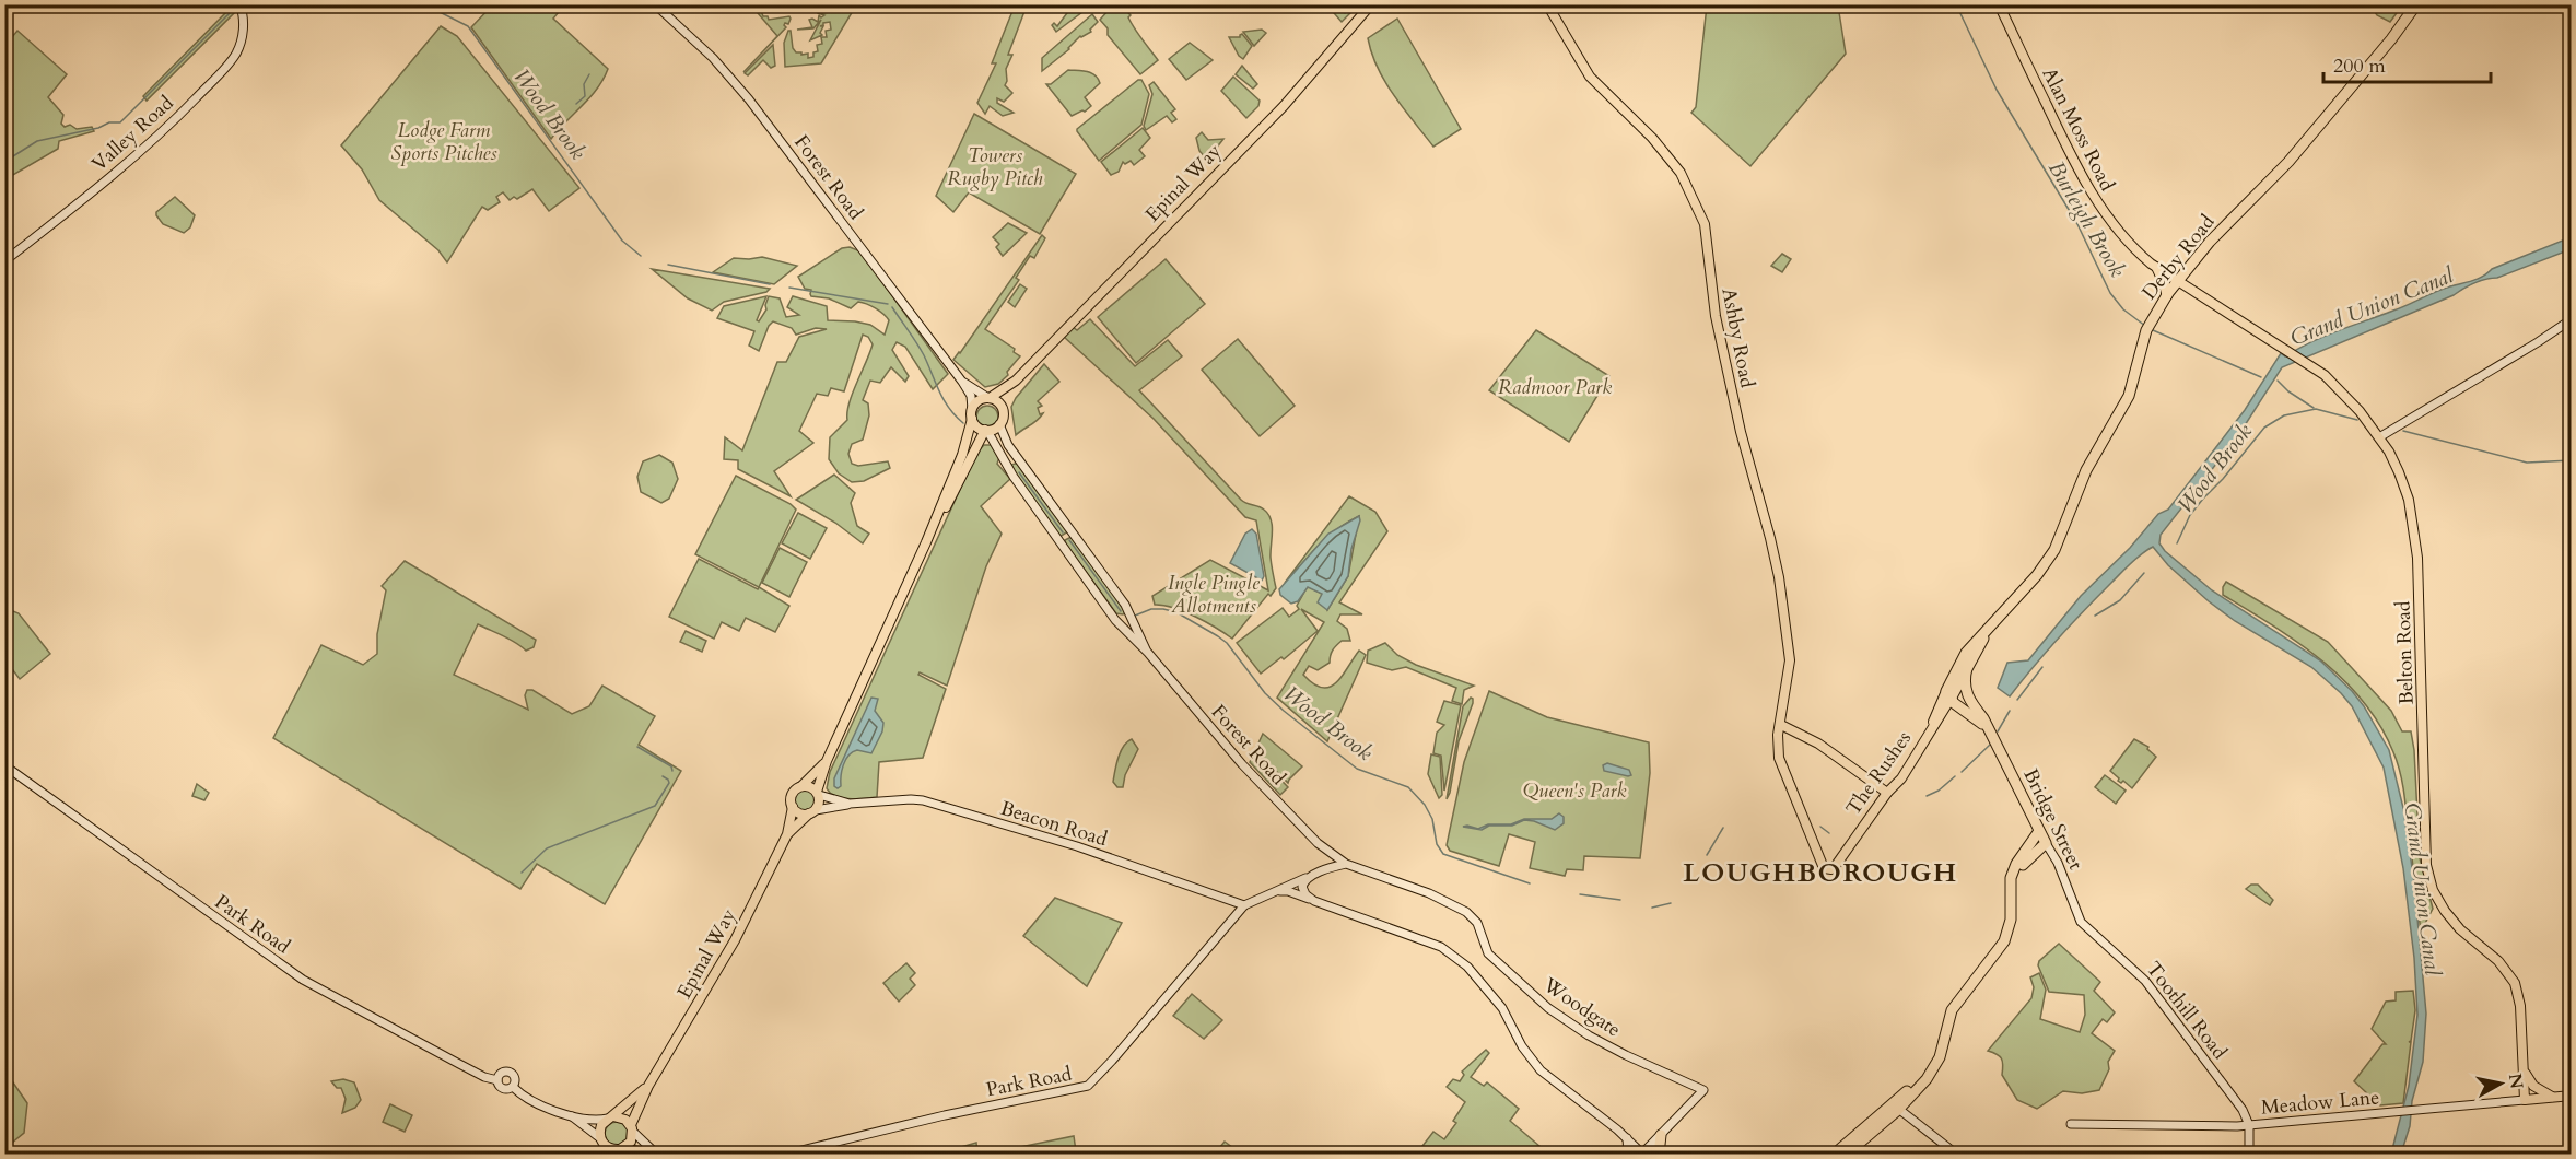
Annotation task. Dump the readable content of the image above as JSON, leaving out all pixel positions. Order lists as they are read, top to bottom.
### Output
{
  "streets": {
    "highway": ["Derby Road", "The Rushes", "Bridge Street"],
    "main road": [
      "Alan Moss Road",
      "Epinal Way",
      "Ashby Road",
      "Belton Road",
      "Meadow Lane"
    ],
    "street": [
      "Valley Road",
      "Forest Road",
      "Beacon Road",
      "Park Road",
      "Woodgate",
      "Toothill Road"
    ]
  },
  "crossings": [
    ["Alan Moss Road", "Derby Road"],
    ["Alan Moss Road", "Belton Road"],
    ["Forest Road", "Epinal Way"],
    ["Forest Road", "Park Road"],
    ["Forest Road", "Woodgate"],
    ["Epinal Way", "Beacon Road"],
    ["Epinal Way", "Park Road"],
    ["Derby Road", "Belton Road"],
    ["Derby Road", "The Rushes"],
    ["Ashby Road", "The Rushes"],
    ["Belton Road", "Meadow Lane"],
    ["The Rushes", "Bridge Street"],
    ["Bridge Street", "Toothill Road"],
    ["Beacon Road", "Park Road"],
    ["Toothill Road", "Meadow Lane"]
  ],
  "districts": ["LOUGHBOROUGH"],
  "water": ["Wood Brook", "Burleigh Brook", "Grand Union Canal"],
  "parks": [
    "Lodge Farm Sports Pitches",
    "Towers Rugby Pitch",
    "Radmoor Park",
    "Ingle Pingle Allotments",
    "Queen's Park"
  ],
  "scale_bar": "200 m",
  "north": "right"
}
